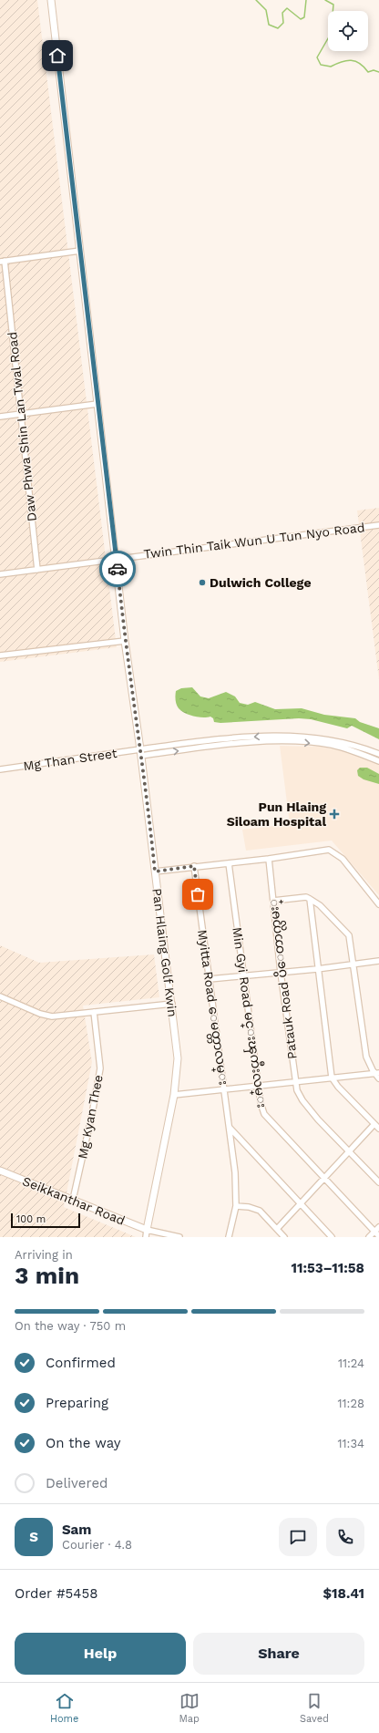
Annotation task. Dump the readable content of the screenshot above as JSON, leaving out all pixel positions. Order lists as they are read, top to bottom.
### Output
{
  "streets": {
    "street": [
      "Daw Phwa Shin Lan Twal Road",
      "Twin Thin Taik Wun U Tun Nyo Road",
      "Mg Than Street",
      "Pan Hlaing Golf Kwin",
      "Patauk Road ပိေတာက္လမး္",
      "Myitta Road ေမတ္တာလမ္း",
      "Min Gyi Road မင္းၾကီးလမ္း",
      "Mg Kyan Thee",
      "Seikkanthar Road"
    ]
  },
  "crossings": [
    ["Daw Phwa Shin Lan Twal Road", "Twin Thin Taik Wun U Tun Nyo Road"],
    ["Twin Thin Taik Wun U Tun Nyo Road", "Pan Hlaing Golf Kwin"],
    ["Mg Than Street", "Pan Hlaing Golf Kwin"],
    ["Pan Hlaing Golf Kwin", "Seikkanthar Road"],
    ["Mg Kyan Thee", "Seikkanthar Road"]
  ],
  "places": {
    "other": ["Dulwich College"],
    "health": ["Pun Hlaing Siloam Hospital"]
  },
  "scale_bar": "100 m",
  "page": {
    "scale": "100 m",
    "heading": ["3 min", "Arriving in", "11:53–11:58"],
    "panel": [
      "Sam",
      "Courier · 4.8",
      "Order #5458",
      "$18.41"
    ],
    "bar": "On the way · 750 m",
    "list": [
      ["Confirmed", "11:24"],
      ["Preparing", "11:28"],
      ["On the way", "11:34"],
      "Delivered"
    ],
    "round": "S",
    "buttons": ["Help", "Share"],
    "tabs": ["Home", "Map", "Saved"]
  }
}
